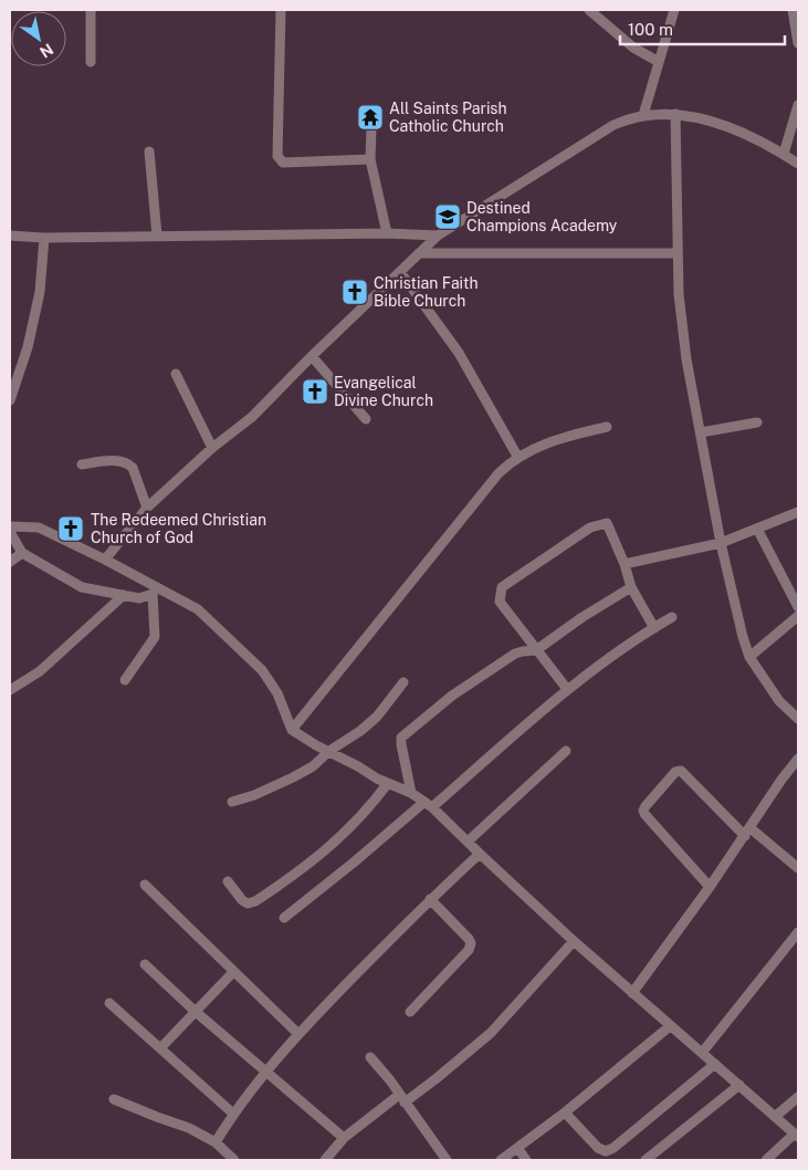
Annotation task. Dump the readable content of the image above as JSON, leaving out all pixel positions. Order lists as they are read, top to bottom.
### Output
{
  "places": {
    "temple": ["All Saints Parish Catholic Church"],
    "school or university": ["Destined Champions Academy"],
    "church": ["Christian Faith Bible Church", "Evangelical Divine Church", "The Redeemed Christian Church of God"]
  },
  "scale_bar": "100 m",
  "north": "bottom right"
}
